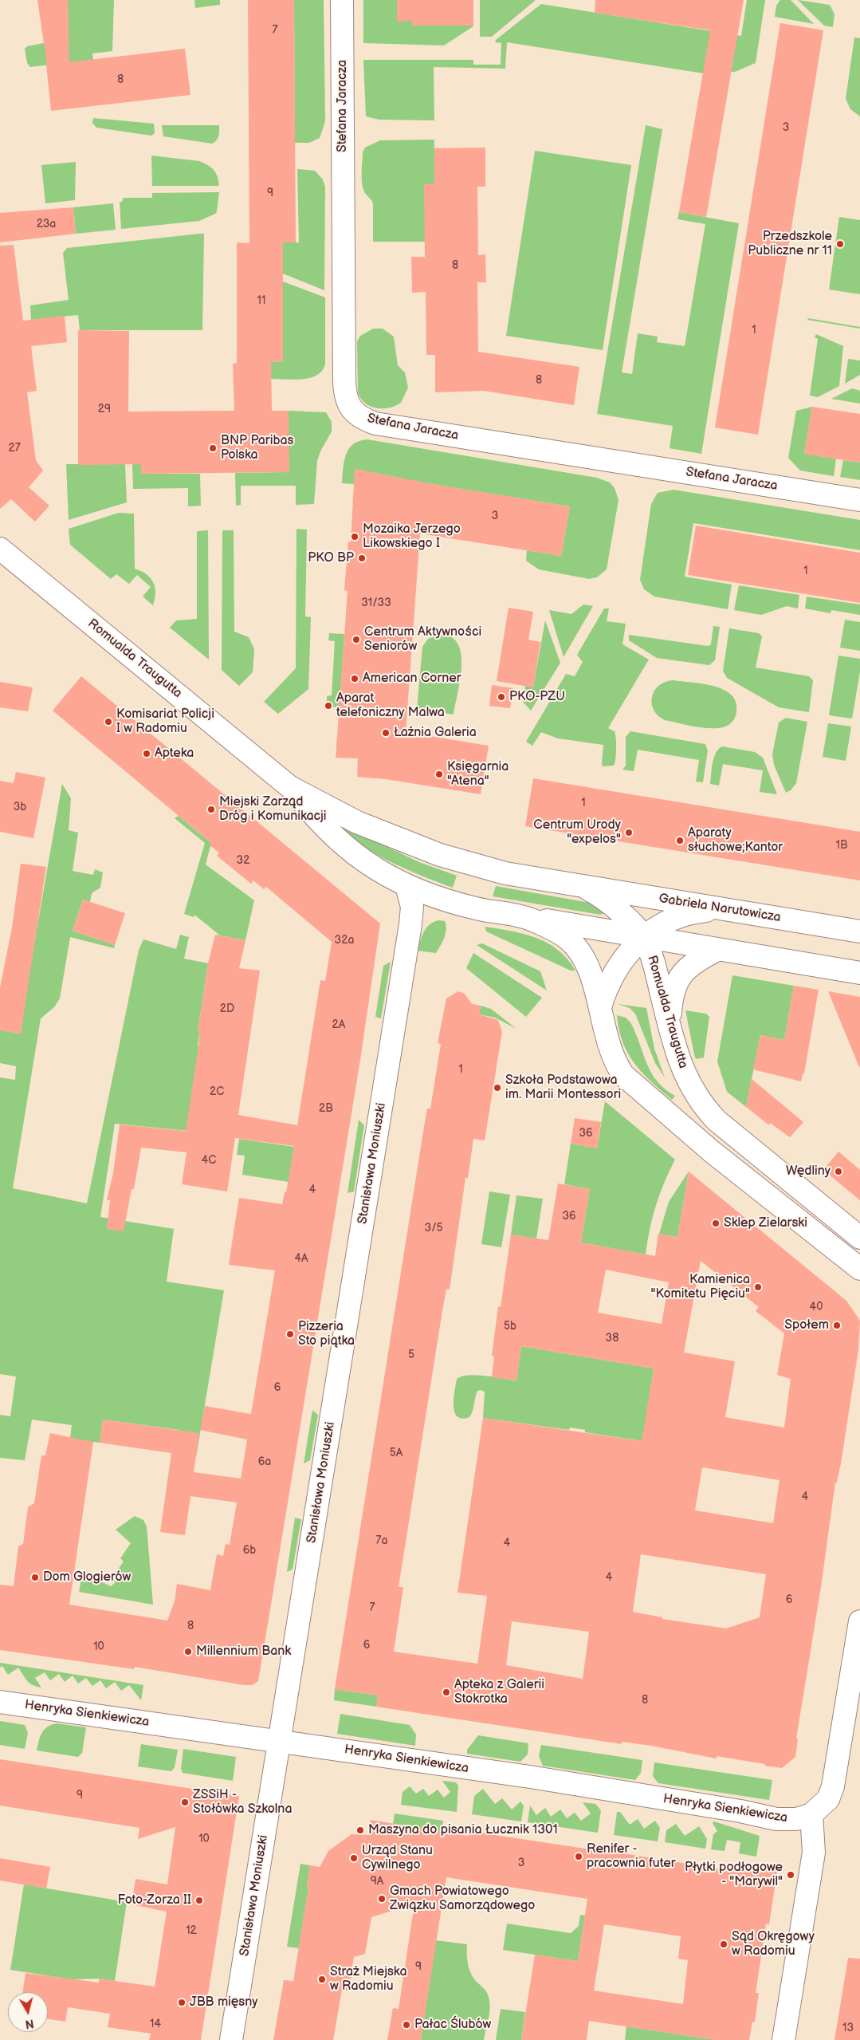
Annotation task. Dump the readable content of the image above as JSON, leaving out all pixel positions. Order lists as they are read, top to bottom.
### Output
{
  "streets": {
    "street": [
      "Stefana Jaracza",
      "Romualda Traugutta",
      "Gabriela Narutowicza",
      "Stanisława Moniuszki",
      "Henryka Sienkiewicza"
    ]
  },
  "crossings": [
    ["Romualda Traugutta", "Gabriela Narutowicza"],
    ["Romualda Traugutta", "Stanisława Moniuszki"],
    ["Stanisława Moniuszki", "Henryka Sienkiewicza"]
  ],
  "places": [
    "Przedszkole Publiczne nr 11",
    "BNP Paribas Polska",
    "Mozaika Jerzego Likowskiego I",
    "PKO BP",
    "Centrum Aktywności Seniorów",
    "American Corner",
    "PKO-PZU",
    "Aparat telefoniczny Malwa",
    "Komisariat Policji I w Radomiu",
    "Łaźnia Galeria",
    "Apteka",
    "Księgarnia \"Atena\"",
    "Miejski Zarząd Dróg i Komunikacji",
    "Centrum Urody \"expelos\"",
    "Aparaty słuchowe;Kantor",
    "Szkoła Podstawowa im. Marii Montessori",
    "Wędliny",
    "Sklep Zielarski",
    "Kamienica \"Komitetu Pięciu\"",
    "Społem",
    "Pizzeria Sto piątka",
    "Dom Glogierów",
    "Millennium Bank",
    "Apteka z Galerii Stokrotka",
    "ZSSiH - Stołówka Szkolna",
    "Maszyna do pisania Łucznik 1301",
    "Renifer - pracownia futer",
    "Urząd Stanu Cywilnego",
    "Płytki podłogowe - \"Marywil\"",
    "Gmach Powiatowego Związku Samorządowego",
    "Foto-Zorza II",
    "Sąd Okręgowy w Radomiu",
    "Straż Miejska w Radomiu",
    "JBB mięsny",
    "Pałac Ślubów"
  ],
  "house_numbers": [
    "7",
    "8",
    "3",
    "9",
    "23a",
    "8",
    "11",
    "1",
    "8",
    "29",
    "27",
    "3",
    "1",
    "31/33",
    "1",
    "3b",
    "1B",
    "32",
    "32a",
    "2D",
    "2A",
    "1",
    "2C",
    "2B",
    "36",
    "4C",
    "4",
    "36",
    "3/5",
    "4A",
    "40",
    "5b",
    "38",
    "5",
    "6",
    "5A",
    "6a",
    "4",
    "7a",
    "4",
    "6b",
    "4",
    "6",
    "7",
    "8",
    "6",
    "10",
    "8",
    "9",
    "10",
    "3",
    "9A",
    "12",
    "9",
    "14",
    "13"
  ],
  "north": "bottom"
}
